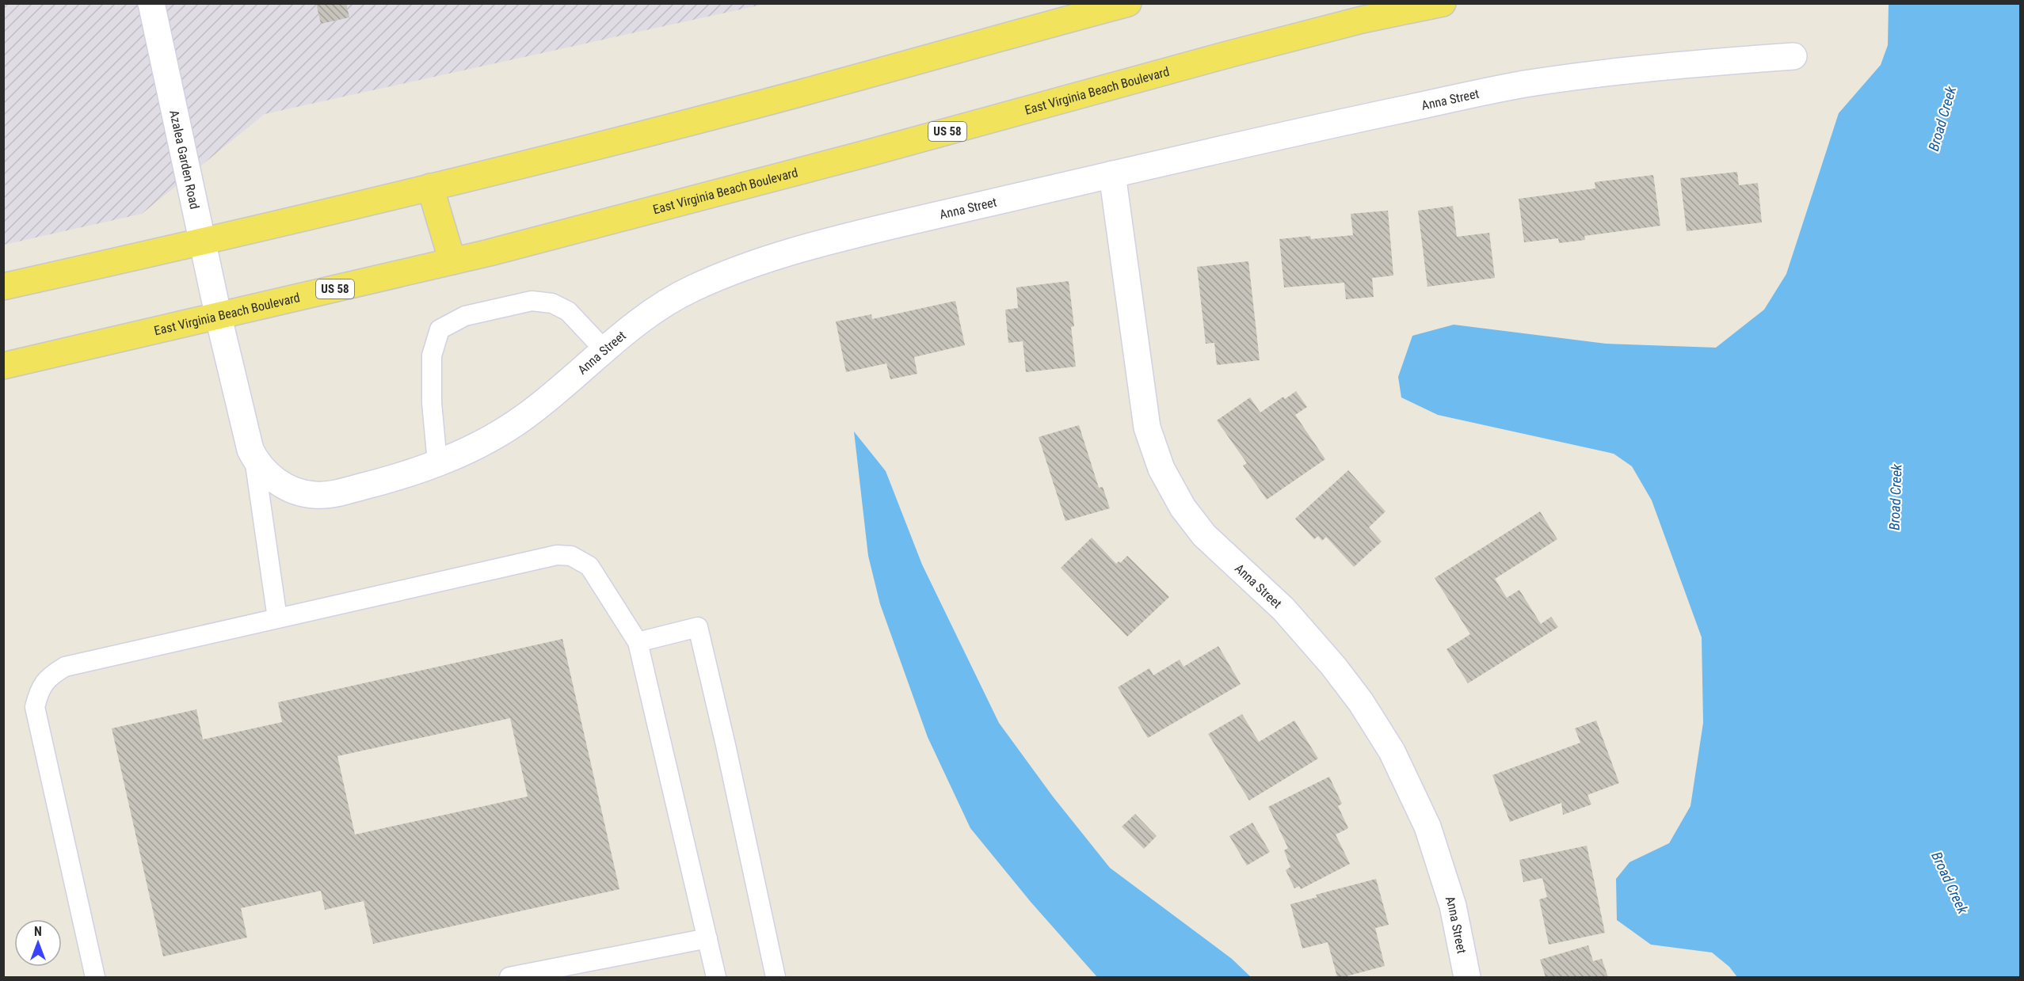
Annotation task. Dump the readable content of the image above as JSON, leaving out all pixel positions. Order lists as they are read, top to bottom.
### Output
{
  "streets": {
    "main road": ["East Virginia Beach Boulevard", "US 58"],
    "street": ["Anna Street", "Azalea Garden Road"]
  },
  "crossings": [
    ["East Virginia Beach Boulevard", "Anna Street"],
    ["East Virginia Beach Boulevard", "Azalea Garden Road"],
    ["Anna Street", "Azalea Garden Road"]
  ],
  "water": ["Broad Creek"],
  "north": "top"
}
